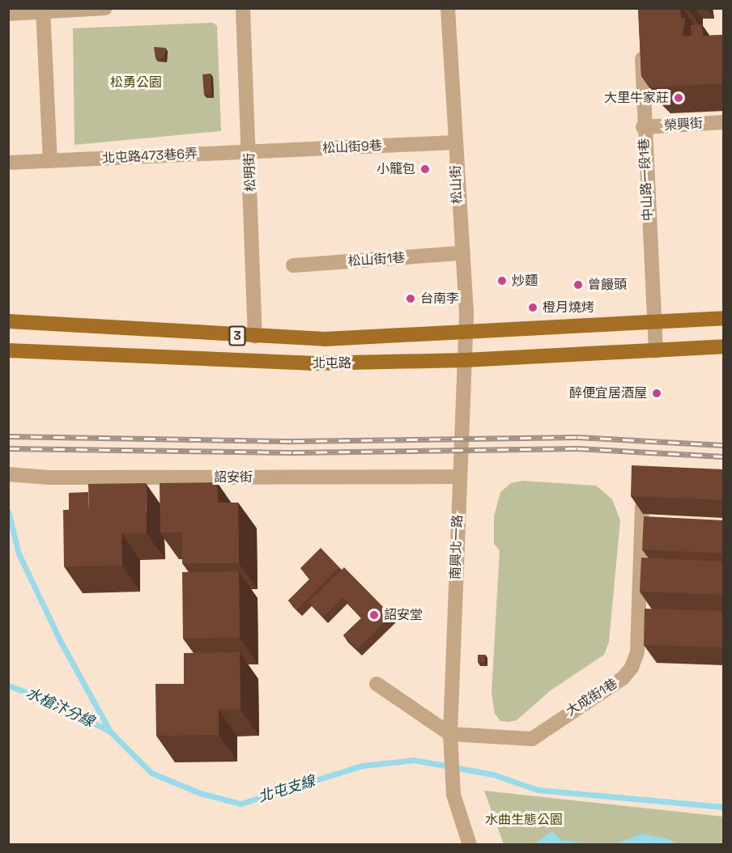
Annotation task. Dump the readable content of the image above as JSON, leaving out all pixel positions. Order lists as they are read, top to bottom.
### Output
{
  "streets": {
    "main road": ["3", "北屯路"],
    "street": [
      "榮興街",
      "松山街9巷",
      "北屯路473巷6弄",
      "松明街",
      "中山路一段1巷",
      "松山街",
      "松山街1巷",
      "詔安街",
      "南興北一路",
      "大成街1巷"
    ]
  },
  "crossings": [
    ["榮興街", "中山路一段1巷"],
    ["松山街9巷", "北屯路473巷6弄"],
    ["松山街9巷", "松明街"],
    ["松山街9巷", "松山街"],
    ["北屯路473巷6弄", "松明街"],
    ["松明街", "北屯路"],
    ["中山路一段1巷", "3"],
    ["中山路一段1巷", "北屯路"],
    ["松山街", "松山街1巷"],
    ["松山街", "北屯路"],
    ["松山街", "南興北一路"],
    ["3", "北屯路"],
    ["北屯路", "南興北一路"],
    ["詔安街", "南興北一路"],
    ["南興北一路", "大成街1巷"]
  ],
  "water": ["水槍汴分線", "北屯支線"],
  "parks": ["松勇公園", "水曲生態公園"],
  "places": [
    "大里牛家莊",
    "小籠包",
    "炒麵",
    "曾饅頭",
    "台南李",
    "橙月燒烤",
    "醉便宜居酒屋",
    "詔安堂"
  ]
}
